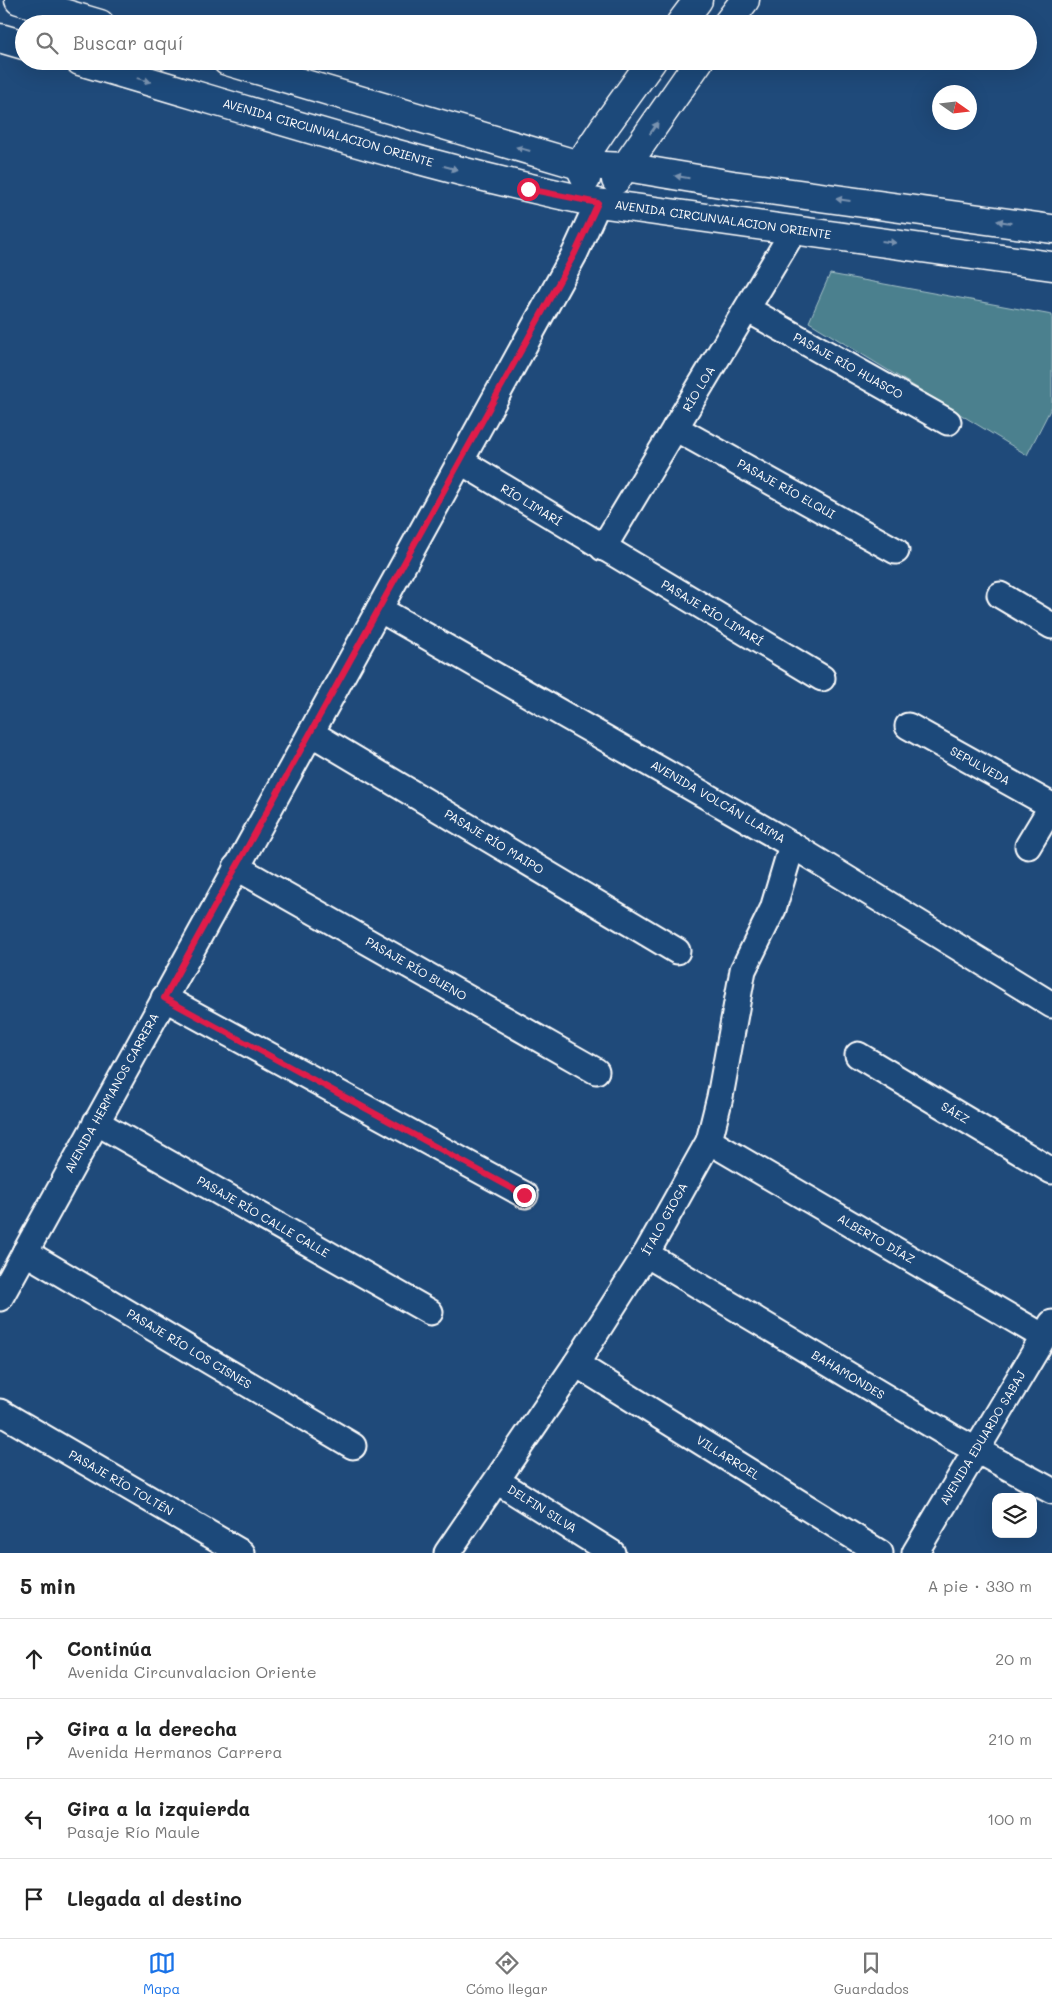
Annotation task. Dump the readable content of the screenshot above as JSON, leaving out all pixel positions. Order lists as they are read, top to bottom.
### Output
{
  "streets": {
    "street": [
      "AVENIDA CIRCUNVALACION ORIENTE",
      "PASAJE RÍO HUASCO",
      "RÍO LOA",
      "PASAJE RÍO ELQUI",
      "RÍO LIMARÍ",
      "PASAJE RÍO LIMARÍ",
      "SEPULVEDA",
      "AVENIDA VOLCÁN LLAIMA",
      "PASAJE RÍO MAIPO",
      "PASAJE RÍO BUENO",
      "AVENIDA HERMANOS CARRERA",
      "SÁEZ",
      "PASAJE RÍO CALLE CALLE",
      "ÍTALO GIOGA",
      "ALBERTO DÍAZ",
      "PASAJE RÍO LOS CISNES",
      "BAHAMONDES",
      "AVENIDA EDUARDO SABAJ",
      "VILLARROEL",
      "PASAJE RÍO TOLTÉN",
      "DELFIN SILVA"
    ]
  },
  "crossings": [
    ["AVENIDA CIRCUNVALACION ORIENTE", "RÍO LOA"],
    ["AVENIDA CIRCUNVALACION ORIENTE", "AVENIDA HERMANOS CARRERA"],
    ["PASAJE RÍO HUASCO", "RÍO LOA"],
    ["RÍO LOA", "PASAJE RÍO ELQUI"],
    ["RÍO LOA", "RÍO LIMARÍ"],
    ["RÍO LOA", "PASAJE RÍO LIMARÍ"],
    ["RÍO LIMARÍ", "PASAJE RÍO LIMARÍ"],
    ["RÍO LIMARÍ", "AVENIDA HERMANOS CARRERA"],
    ["AVENIDA VOLCÁN LLAIMA", "AVENIDA HERMANOS CARRERA"],
    ["AVENIDA VOLCÁN LLAIMA", "ÍTALO GIOGA"],
    ["PASAJE RÍO MAIPO", "AVENIDA HERMANOS CARRERA"],
    ["PASAJE RÍO BUENO", "AVENIDA HERMANOS CARRERA"],
    ["AVENIDA HERMANOS CARRERA", "PASAJE RÍO CALLE CALLE"],
    ["AVENIDA HERMANOS CARRERA", "PASAJE RÍO LOS CISNES"],
    ["ÍTALO GIOGA", "ALBERTO DÍAZ"],
    ["ÍTALO GIOGA", "BAHAMONDES"],
    ["ÍTALO GIOGA", "VILLARROEL"],
    ["ÍTALO GIOGA", "DELFIN SILVA"],
    ["ALBERTO DÍAZ", "AVENIDA EDUARDO SABAJ"],
    ["BAHAMONDES", "AVENIDA EDUARDO SABAJ"]
  ],
  "north": "right",
  "page": {
    "search": "Buscar aquí",
    "heading": ["5 min", "A pie · 330 m"],
    "list": [
      ["Continúa", "Avenida Circunvalacion Oriente", "20 m"],
      ["Gira a la derecha", "Avenida Hermanos Carrera", "210 m"],
      ["Gira a la izquierda", "Pasaje Río Maule", "100 m"],
      "Llegada al destino"
    ],
    "nav": ["Mapa", "Cómo llegar", "Guardados"]
  }
}
